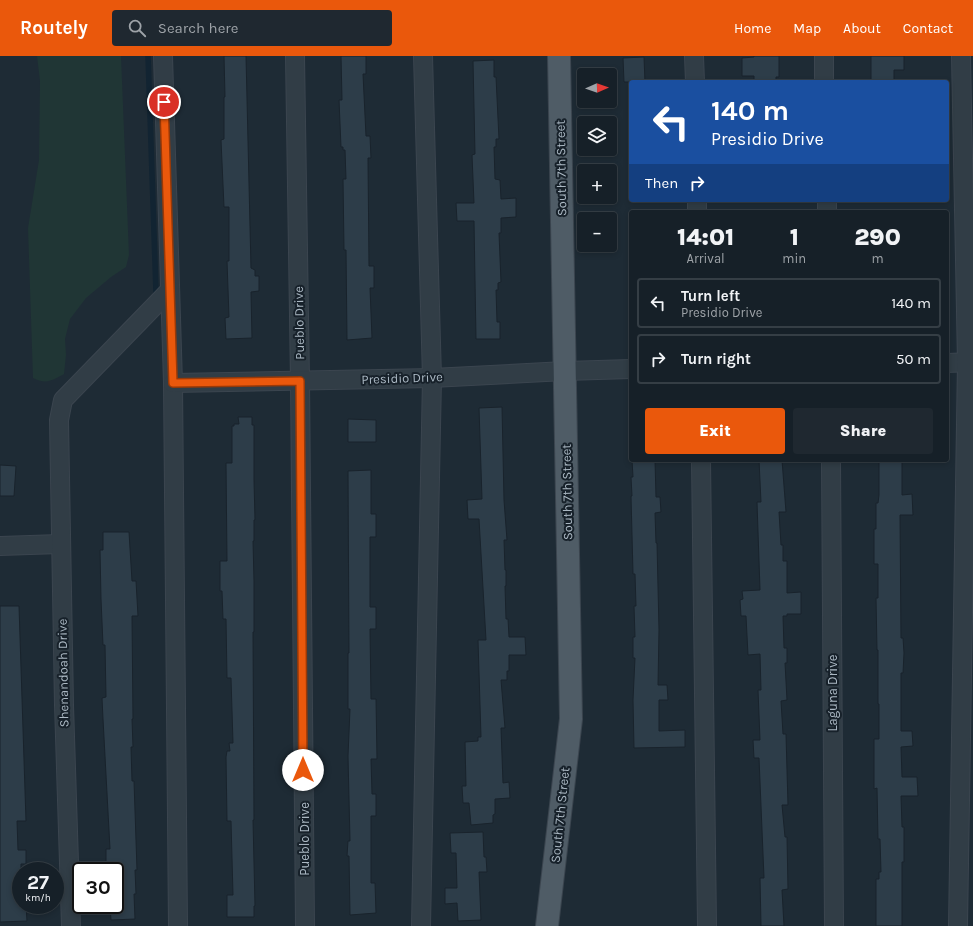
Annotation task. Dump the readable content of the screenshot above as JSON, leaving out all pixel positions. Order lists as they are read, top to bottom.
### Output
{
  "streets": {
    "main road": ["South 7th Street"],
    "street": [
      "Pueblo Drive",
      "Presidio Drive",
      "Shenandoah Drive",
      "Laguna Drive"
    ]
  },
  "crossings": [
    ["South 7th Street", "Presidio Drive"],
    ["Pueblo Drive", "Presidio Drive"]
  ],
  "north": "right",
  "page": {
    "header": "Routely",
    "search": "Search here",
    "nav": [
      "Home",
      "Map",
      "About",
      "Contact"
    ],
    "map_buttons": ["+", "−"],
    "turn": ["140 m", "Presidio Drive"],
    "then": "Then",
    "eta": [
      "14:01",
      "Arrival",
      "1",
      "min",
      "290",
      "m"
    ],
    "list": [
      {
        "name": "Turn left",
        "note": "Presidio Drive",
        "value": "140 m"
      },
      {
        "name": "Turn right",
        "value": "50 m"
      }
    ],
    "buttons": ["Exit", "Share"],
    "speed": "27 km/h",
    "limit": "30"
  }
}
